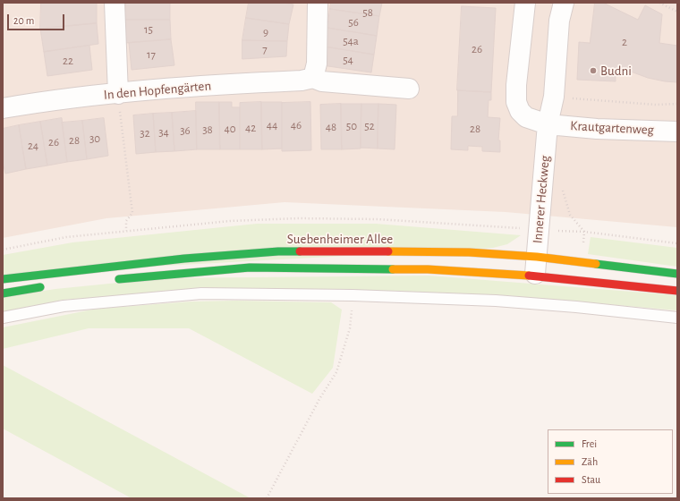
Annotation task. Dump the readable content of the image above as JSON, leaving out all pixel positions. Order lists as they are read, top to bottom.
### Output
{
  "streets": {
    "main road": ["Suebenheimer Allee"],
    "street": ["In den Hopfengärten", "Krautgartenweg", "Innerer Heckweg"]
  },
  "crossings": [
    ["Krautgartenweg", "Innerer Heckweg"],
    ["Innerer Heckweg", "Suebenheimer Allee"]
  ],
  "places": ["Budni"],
  "house_numbers": [
    "58",
    "56",
    "15",
    "9",
    "54a",
    "2",
    "7",
    "26",
    "17",
    "54",
    "22",
    "44",
    "46",
    "50",
    "52",
    "48",
    "42",
    "40",
    "28",
    "38",
    "36",
    "34",
    "32",
    "30",
    "28",
    "26",
    "24"
  ],
  "legend": ["Frei", "Zäh", "Stau"],
  "scale_bar": "20 m"
}
